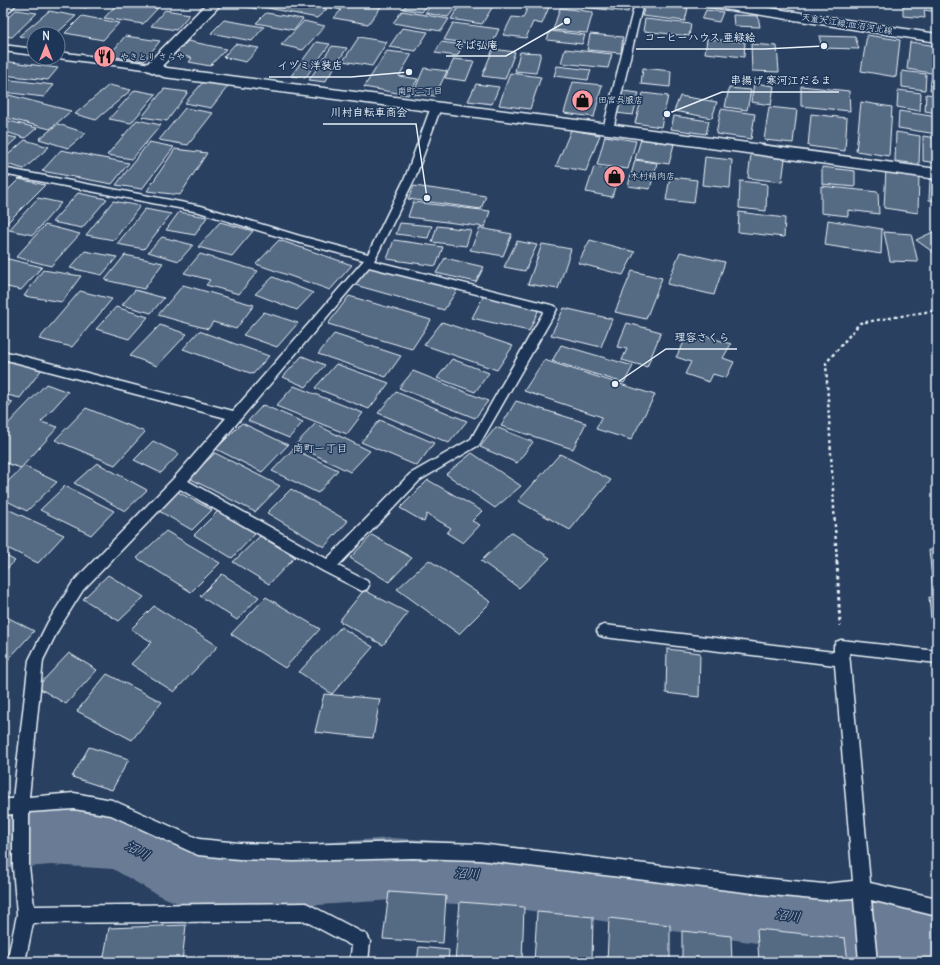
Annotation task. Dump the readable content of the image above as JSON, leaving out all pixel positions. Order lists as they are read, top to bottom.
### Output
{
  "streets": {
    "street": ["天童大江線;皿沼河北線"]
  },
  "districts": ["南町二丁目", "南町一丁目"],
  "water": ["沼川"],
  "places": {
    "other": [
      "そば弘庵",
      "コーヒーハウス 亜緑絵",
      "イヅミ洋装店",
      "串揚げ 寒河江だるま",
      "川村自転車商会",
      "理容さくら"
    ],
    "restaurant": ["やきとり さらや"],
    "shop": ["田宮呉服店", "木村精肉店"]
  },
  "north": "top"
}
